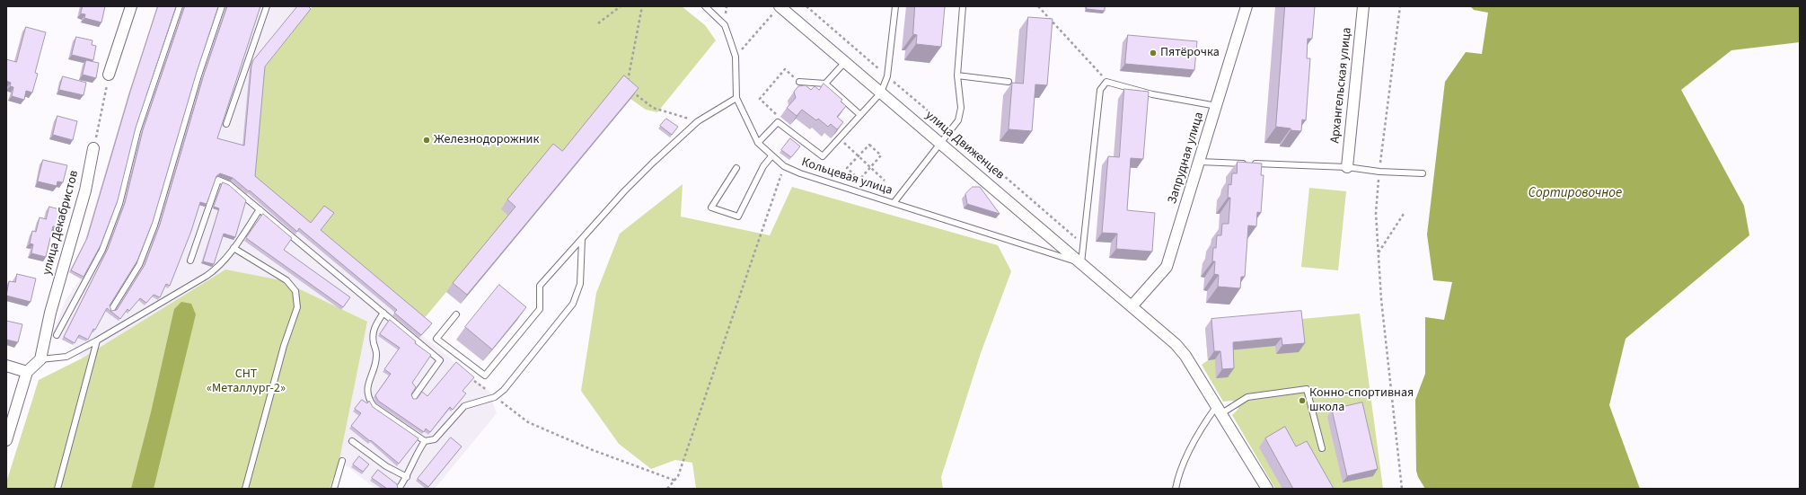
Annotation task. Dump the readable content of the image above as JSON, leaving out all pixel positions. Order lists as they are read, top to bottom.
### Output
{
  "streets": {
    "street": [
      "Архангельская улица",
      "улица Движенцев",
      "Запрудная улица",
      "улица Декабристов"
    ],
    "lane": ["Кольцевая улица"]
  },
  "crossings": [
    ["улица Движенцев", "Запрудная улица"],
    ["улица Движенцев", "Кольцевая улица"]
  ],
  "water": ["Сортировочное"],
  "parks": ["СНТ «Металлург-2»"],
  "places": ["Пятёрочка", "Железнодорожник", "Конно-спортивная школа"]
}
